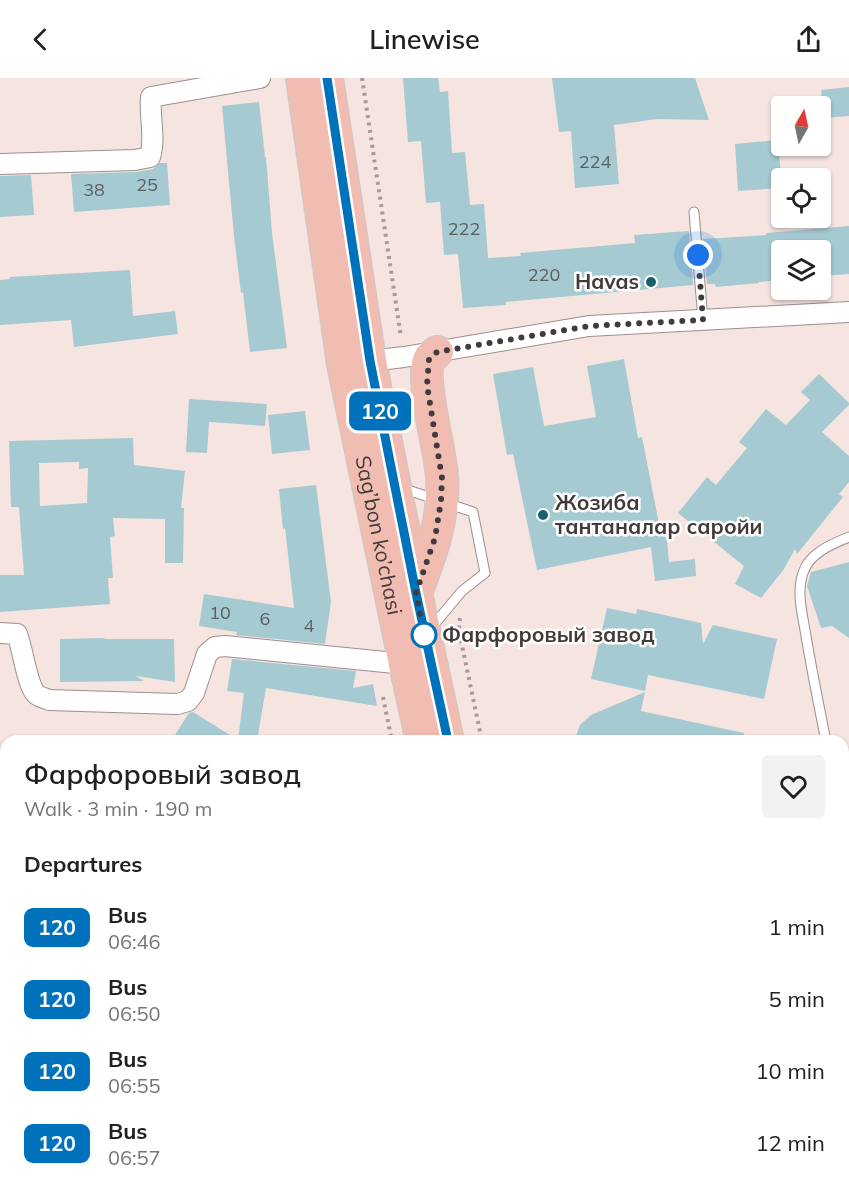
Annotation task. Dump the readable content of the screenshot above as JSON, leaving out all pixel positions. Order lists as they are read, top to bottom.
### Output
{
  "streets": {
    "main road": ["Sag’bon ko’chasi"]
  },
  "places": ["Havas", "Жозиба тантаналар саройи", "Фарфоровый завод"],
  "lines": ["bus line 120"],
  "house_numbers": [
    "224",
    "25",
    "38",
    "222",
    "220",
    "10",
    "6",
    "4"
  ],
  "north": "top",
  "page": {
    "header": "Linewise",
    "on_map": "120",
    "heading": [
      ["Фарфоровый завод", "Walk · 3 min · 190 m"],
      "Departures"
    ],
    "list": [
      {
        "mark": "120",
        "name": "Bus",
        "note": "06:46",
        "value": "1 min"
      },
      {
        "mark": "120",
        "name": "Bus",
        "note": "06:50",
        "value": "5 min"
      },
      {
        "mark": "120",
        "name": "Bus",
        "note": "06:55",
        "value": "10 min"
      },
      {
        "mark": "120",
        "name": "Bus",
        "note": "06:57",
        "value": "12 min"
      }
    ]
  }
}
